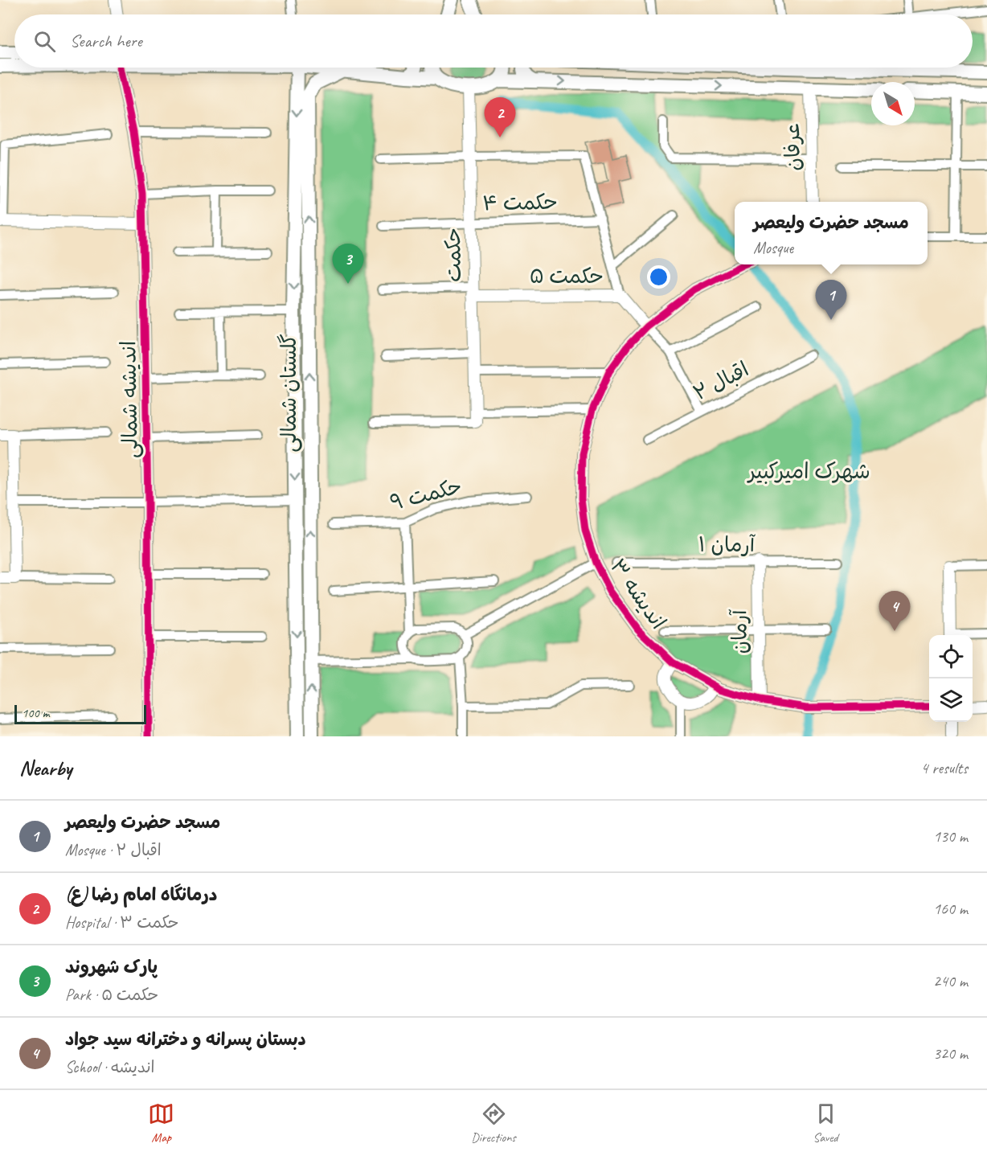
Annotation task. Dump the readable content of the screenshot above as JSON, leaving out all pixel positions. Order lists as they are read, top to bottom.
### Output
{
  "streets": {
    "main road": ["گلستان شمالی"],
    "street": [
      "عرفان",
      "حکمت ۴",
      "حکمت",
      "حکمت ۵",
      "اقبال ۲",
      "اندیشه شمالی",
      "حکمت ۹",
      "آرمان ۱",
      "اندیشه ۳",
      "آرمان"
    ]
  },
  "crossings": [
    ["حکمت ۴", "حکمت"],
    ["حکمت", "حکمت ۵"],
    ["حکمت ۵", "اندیشه ۳"],
    ["آرمان ۱", "آرمان"],
    ["اندیشه ۳", "آرمان"]
  ],
  "districts": ["شهرک امیرکبیر"],
  "scale_bar": "100 m",
  "north": "bottom right",
  "page": {
    "search": "Search here",
    "pins": [
      "2",
      "3",
      "1",
      "4"
    ],
    "popup": ["مسجد حضرت ولیعصر", "Mosque"],
    "scale": "100 m",
    "heading": ["Nearby", "4 results"],
    "list": [
      {
        "mark": "1",
        "name": "مسجد حضرت ولیعصر",
        "note": "Mosque · اقبال ۲",
        "value": "130 m"
      },
      {
        "mark": "2",
        "name": "درمانگاه امام رضا (ع)",
        "note": "Hospital · حکمت ۳",
        "value": "160 m"
      },
      {
        "mark": "3",
        "name": "پارک شهروند",
        "note": "Park · حکمت ۵",
        "value": "240 m"
      },
      {
        "mark": "4",
        "name": "دبستان پسرانه و دخترانه سید جواد",
        "note": "School · اندیشه",
        "value": "320 m"
      }
    ],
    "nav": ["Map", "Directions", "Saved"]
  }
}
